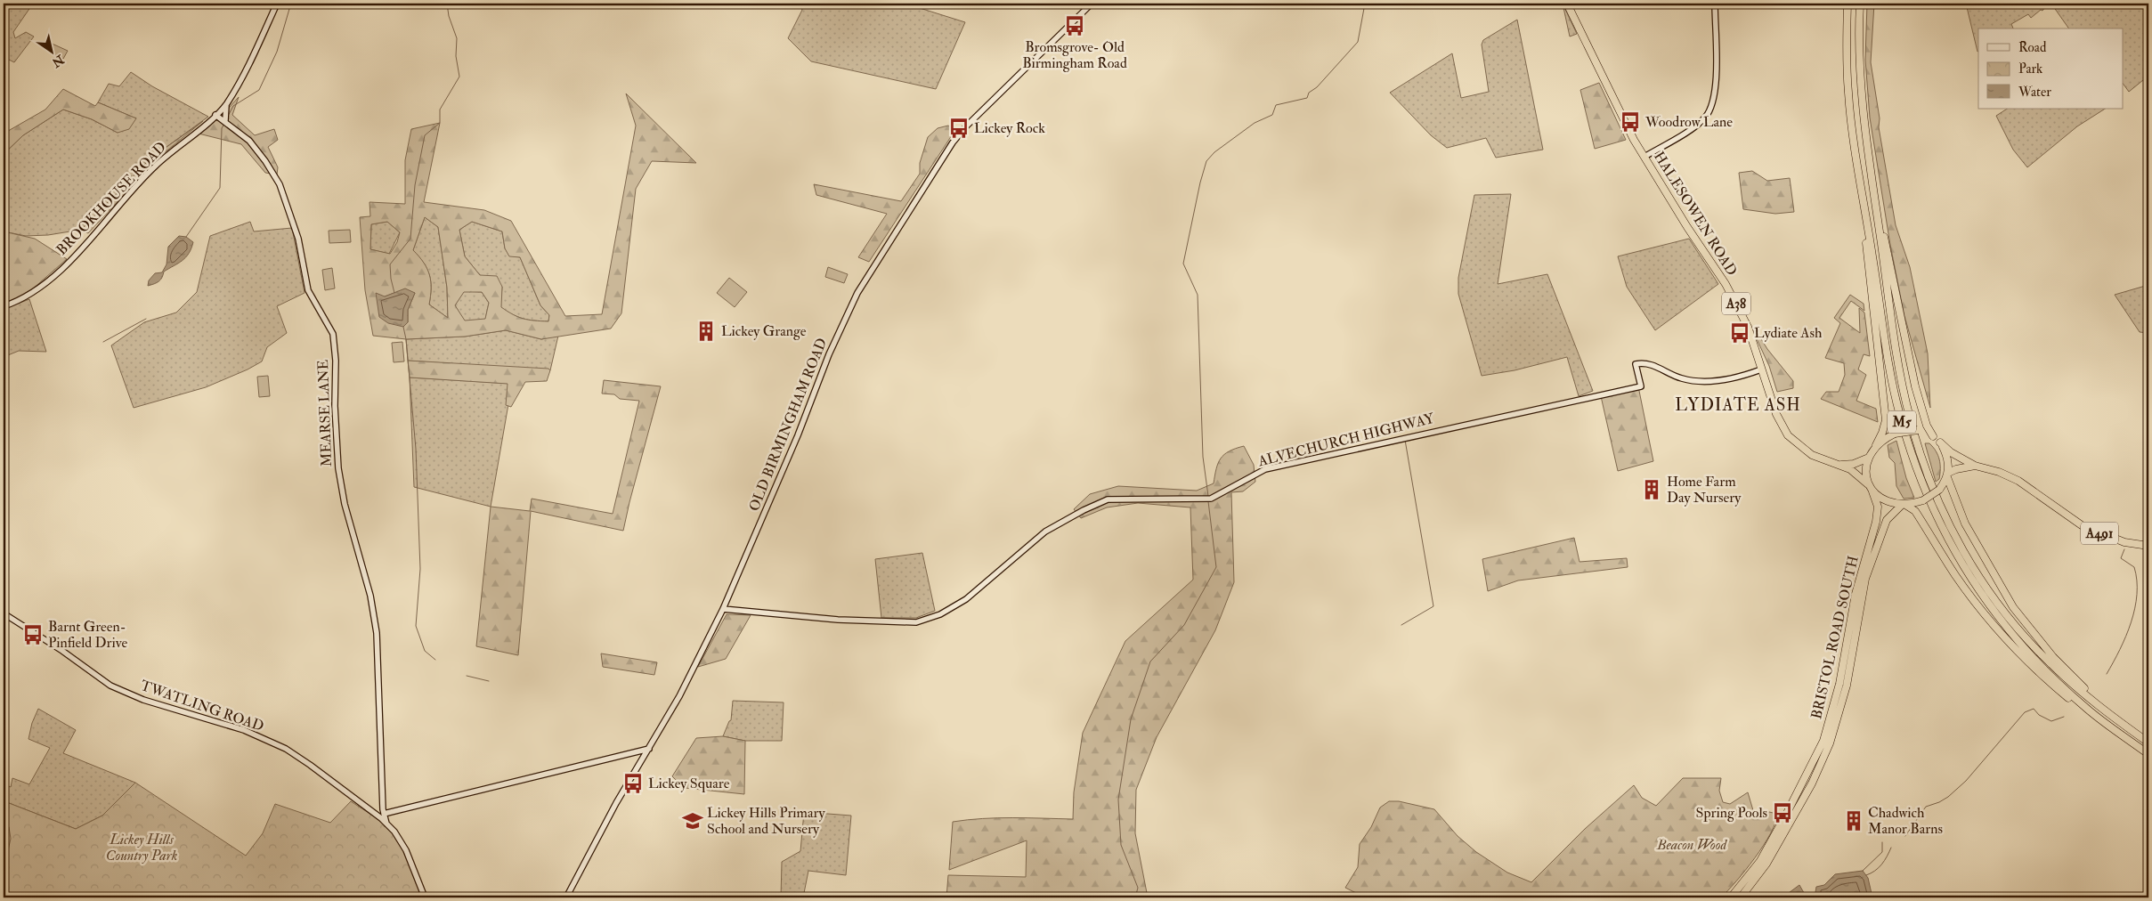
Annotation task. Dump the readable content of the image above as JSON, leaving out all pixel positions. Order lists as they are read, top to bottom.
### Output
{
  "streets": {
    "highway": [
      "HALESOWEN ROAD",
      "A38",
      "M5",
      "A491",
      "BRISTOL ROAD SOUTH"
    ],
    "street": [
      "BROOKHOUSE ROAD",
      "MEARSE LANE",
      "OLD BIRMINGHAM ROAD",
      "ALVECHURCH HIGHWAY",
      "TWATLING ROAD"
    ]
  },
  "crossings": [
    ["BROOKHOUSE ROAD", "MEARSE LANE"],
    ["HALESOWEN ROAD", "ALVECHURCH HIGHWAY"],
    ["HALESOWEN ROAD", "A491"],
    ["HALESOWEN ROAD", "BRISTOL ROAD SOUTH"],
    ["MEARSE LANE", "TWATLING ROAD"],
    ["OLD BIRMINGHAM ROAD", "ALVECHURCH HIGHWAY"],
    ["A491", "BRISTOL ROAD SOUTH"]
  ],
  "districts": ["LYDIATE ASH"],
  "parks": ["Lickey Hills Country Park", "Beacon Wood"],
  "places": {
    "bus stop": [
      "Bromsgrove- Old Birmingham Road",
      "Woodrow Lane",
      "Lickey Rock",
      "Lydiate Ash",
      "Barnt Green- Pinfield Drive",
      "Lickey Square",
      "Spring Pools"
    ],
    "building": ["Lickey Grange", "Home Farm Day Nursery", "Chadwich Manor Barns"],
    "school or university": ["Lickey Hills Primary School and Nursery"]
  },
  "legend": ["Road", "Park", "Water"],
  "north": "bottom right"
}
